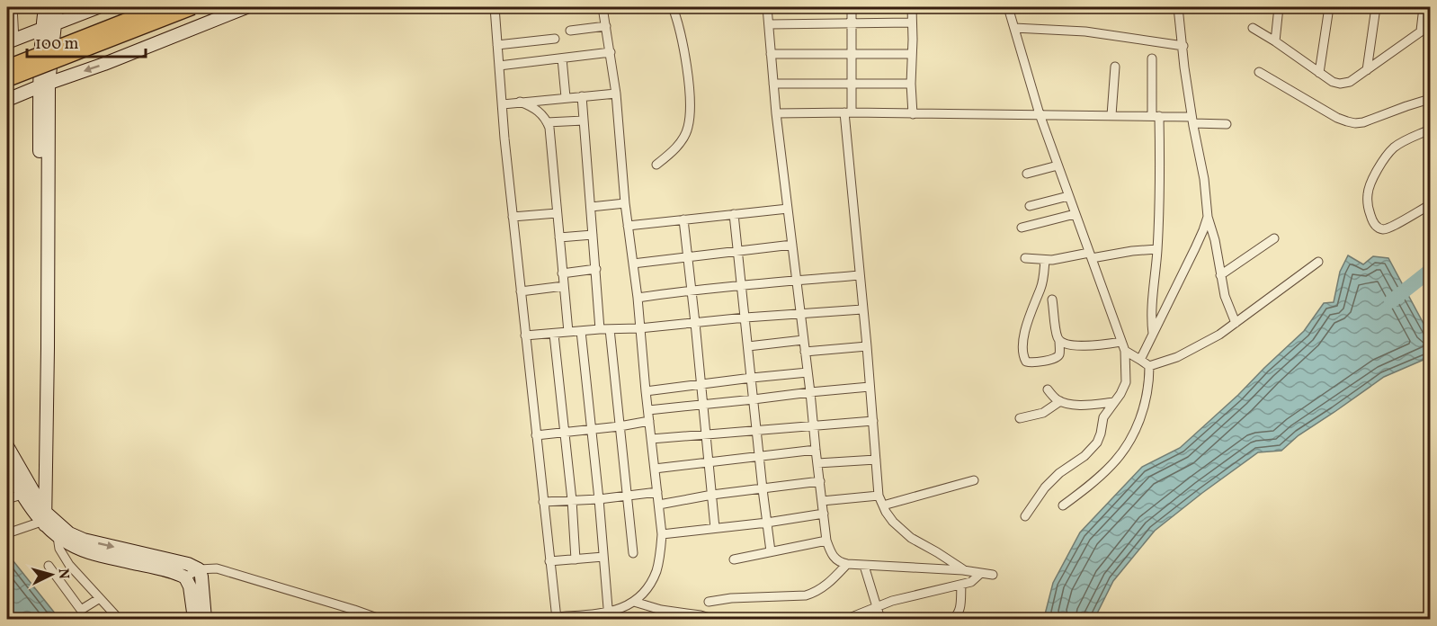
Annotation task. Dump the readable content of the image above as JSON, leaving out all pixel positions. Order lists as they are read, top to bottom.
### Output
{
  "scale_bar": "100 m",
  "north": "right"
}
